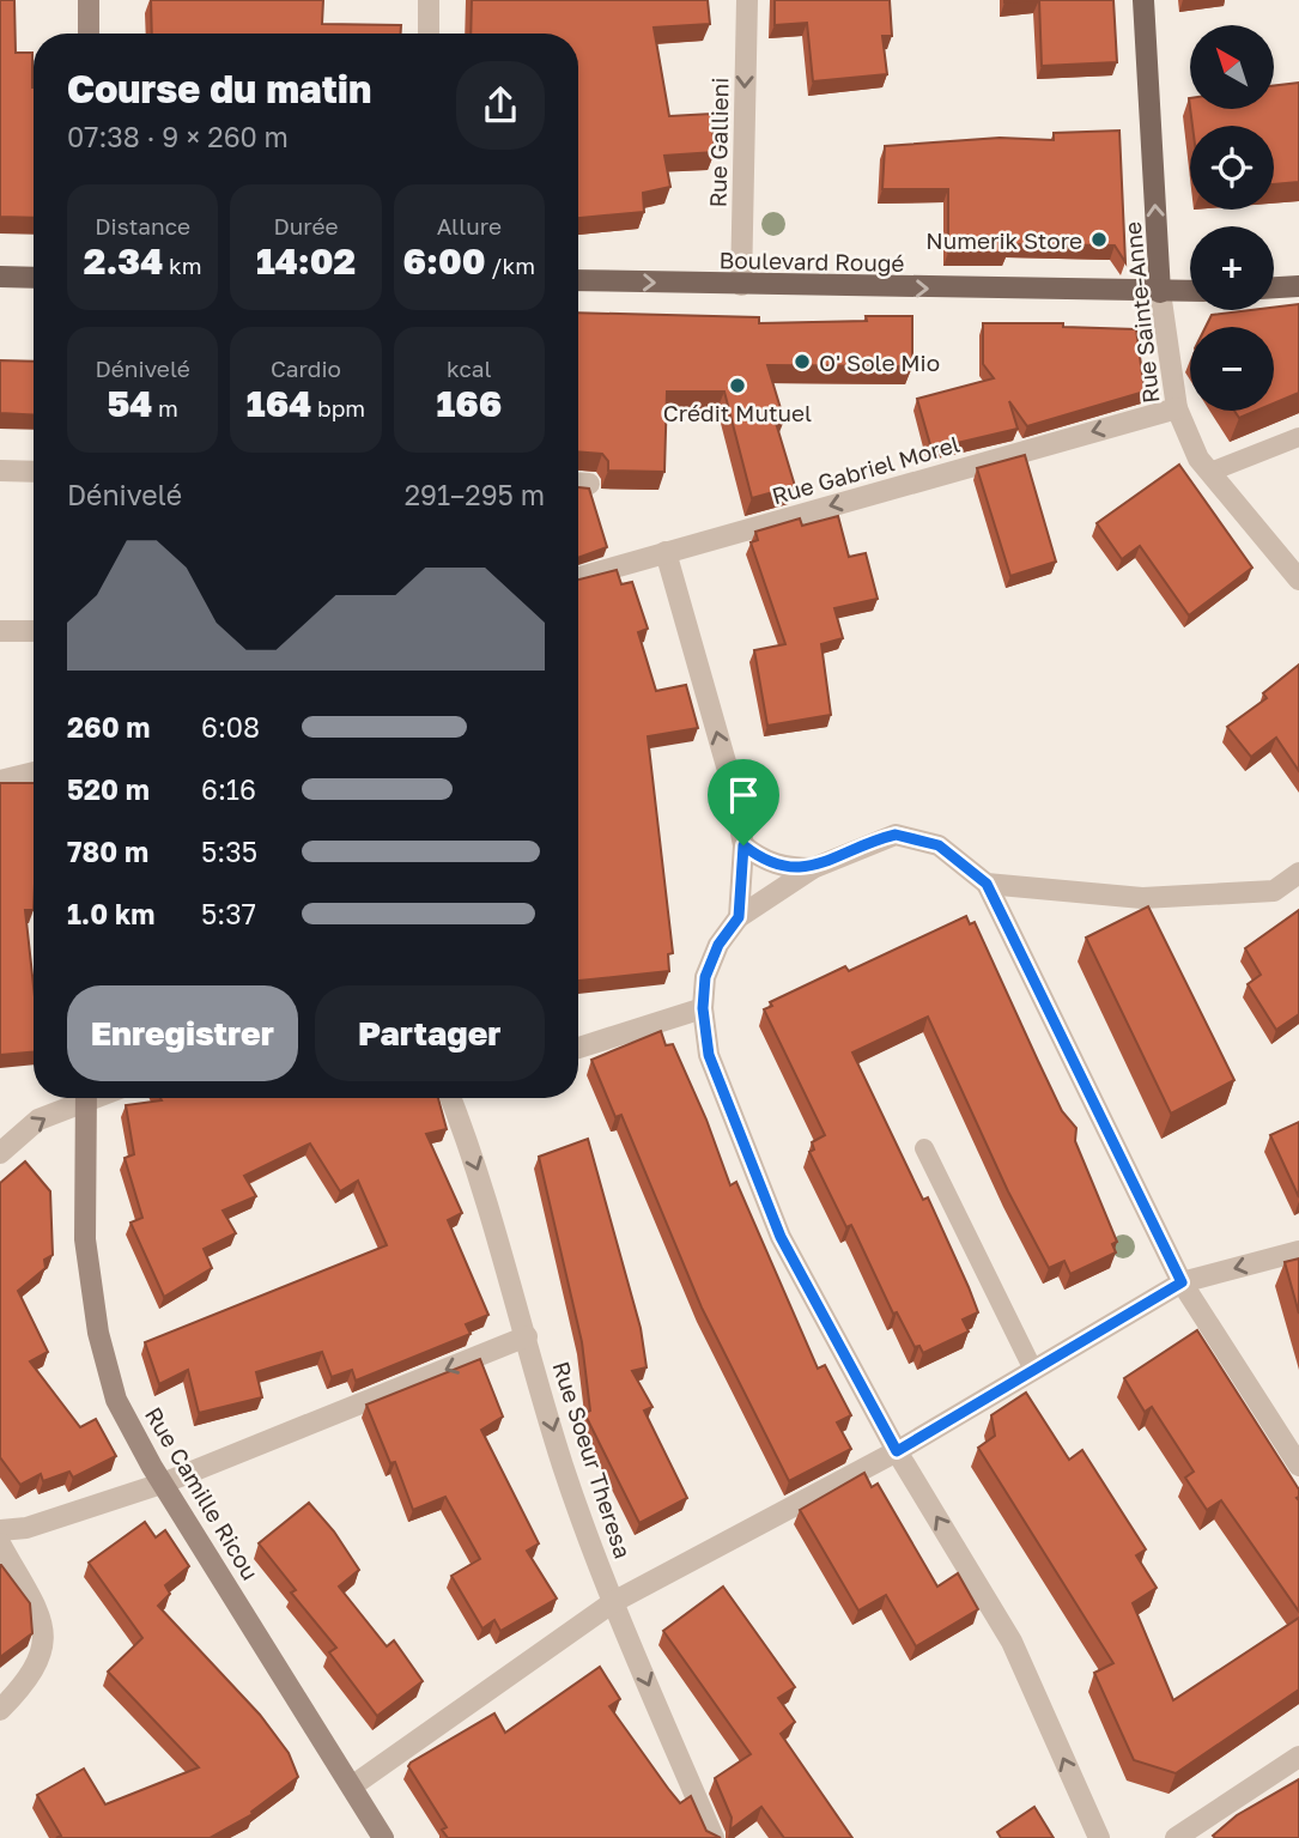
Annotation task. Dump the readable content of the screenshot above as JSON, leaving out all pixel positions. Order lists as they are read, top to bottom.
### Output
{
  "streets": {
    "main road": ["Boulevard Rougé", "Rue Sainte-Anne"],
    "street": [
      "Rue Gallieni",
      "Rue Gabriel Morel",
      "Rue Soeur Theresa",
      "Rue Camille Ricou"
    ]
  },
  "crossings": [
    ["Rue Gallieni", "Boulevard Rougé"],
    ["Boulevard Rougé", "Rue Sainte-Anne"],
    ["Rue Sainte-Anne", "Rue Gabriel Morel"]
  ],
  "one_way": [
    "Rue Gallieni",
    "Boulevard Rougé",
    "Rue Sainte-Anne",
    "Rue Gabriel Morel",
    "Rue Soeur Theresa"
  ],
  "places": ["Numerik Store", "O' Sole Mio", "Crédit Mutuel"],
  "north": "top left",
  "page": {
    "map_buttons": ["+", "−"],
    "heading": ["Course du matin", "07:38 · 9 × 260 m"],
    "stats": [
      ["Distance", "2.34 km"],
      ["Durée", "14:02"],
      ["Allure", "6:00 /km"],
      ["Dénivelé", "54 m"],
      ["Cardio", "164 bpm"],
      ["kcal", "166"]
    ],
    "chart": ["Dénivelé", "291–295 m"],
    "list": [
      {
        "name": "260 m",
        "note": "6:08"
      },
      {
        "name": "520 m",
        "note": "6:16"
      },
      {
        "name": "780 m",
        "note": "5:35"
      },
      {
        "name": "1.0 km",
        "note": "5:37"
      }
    ],
    "buttons": ["Enregistrer", "Partager"]
  }
}
